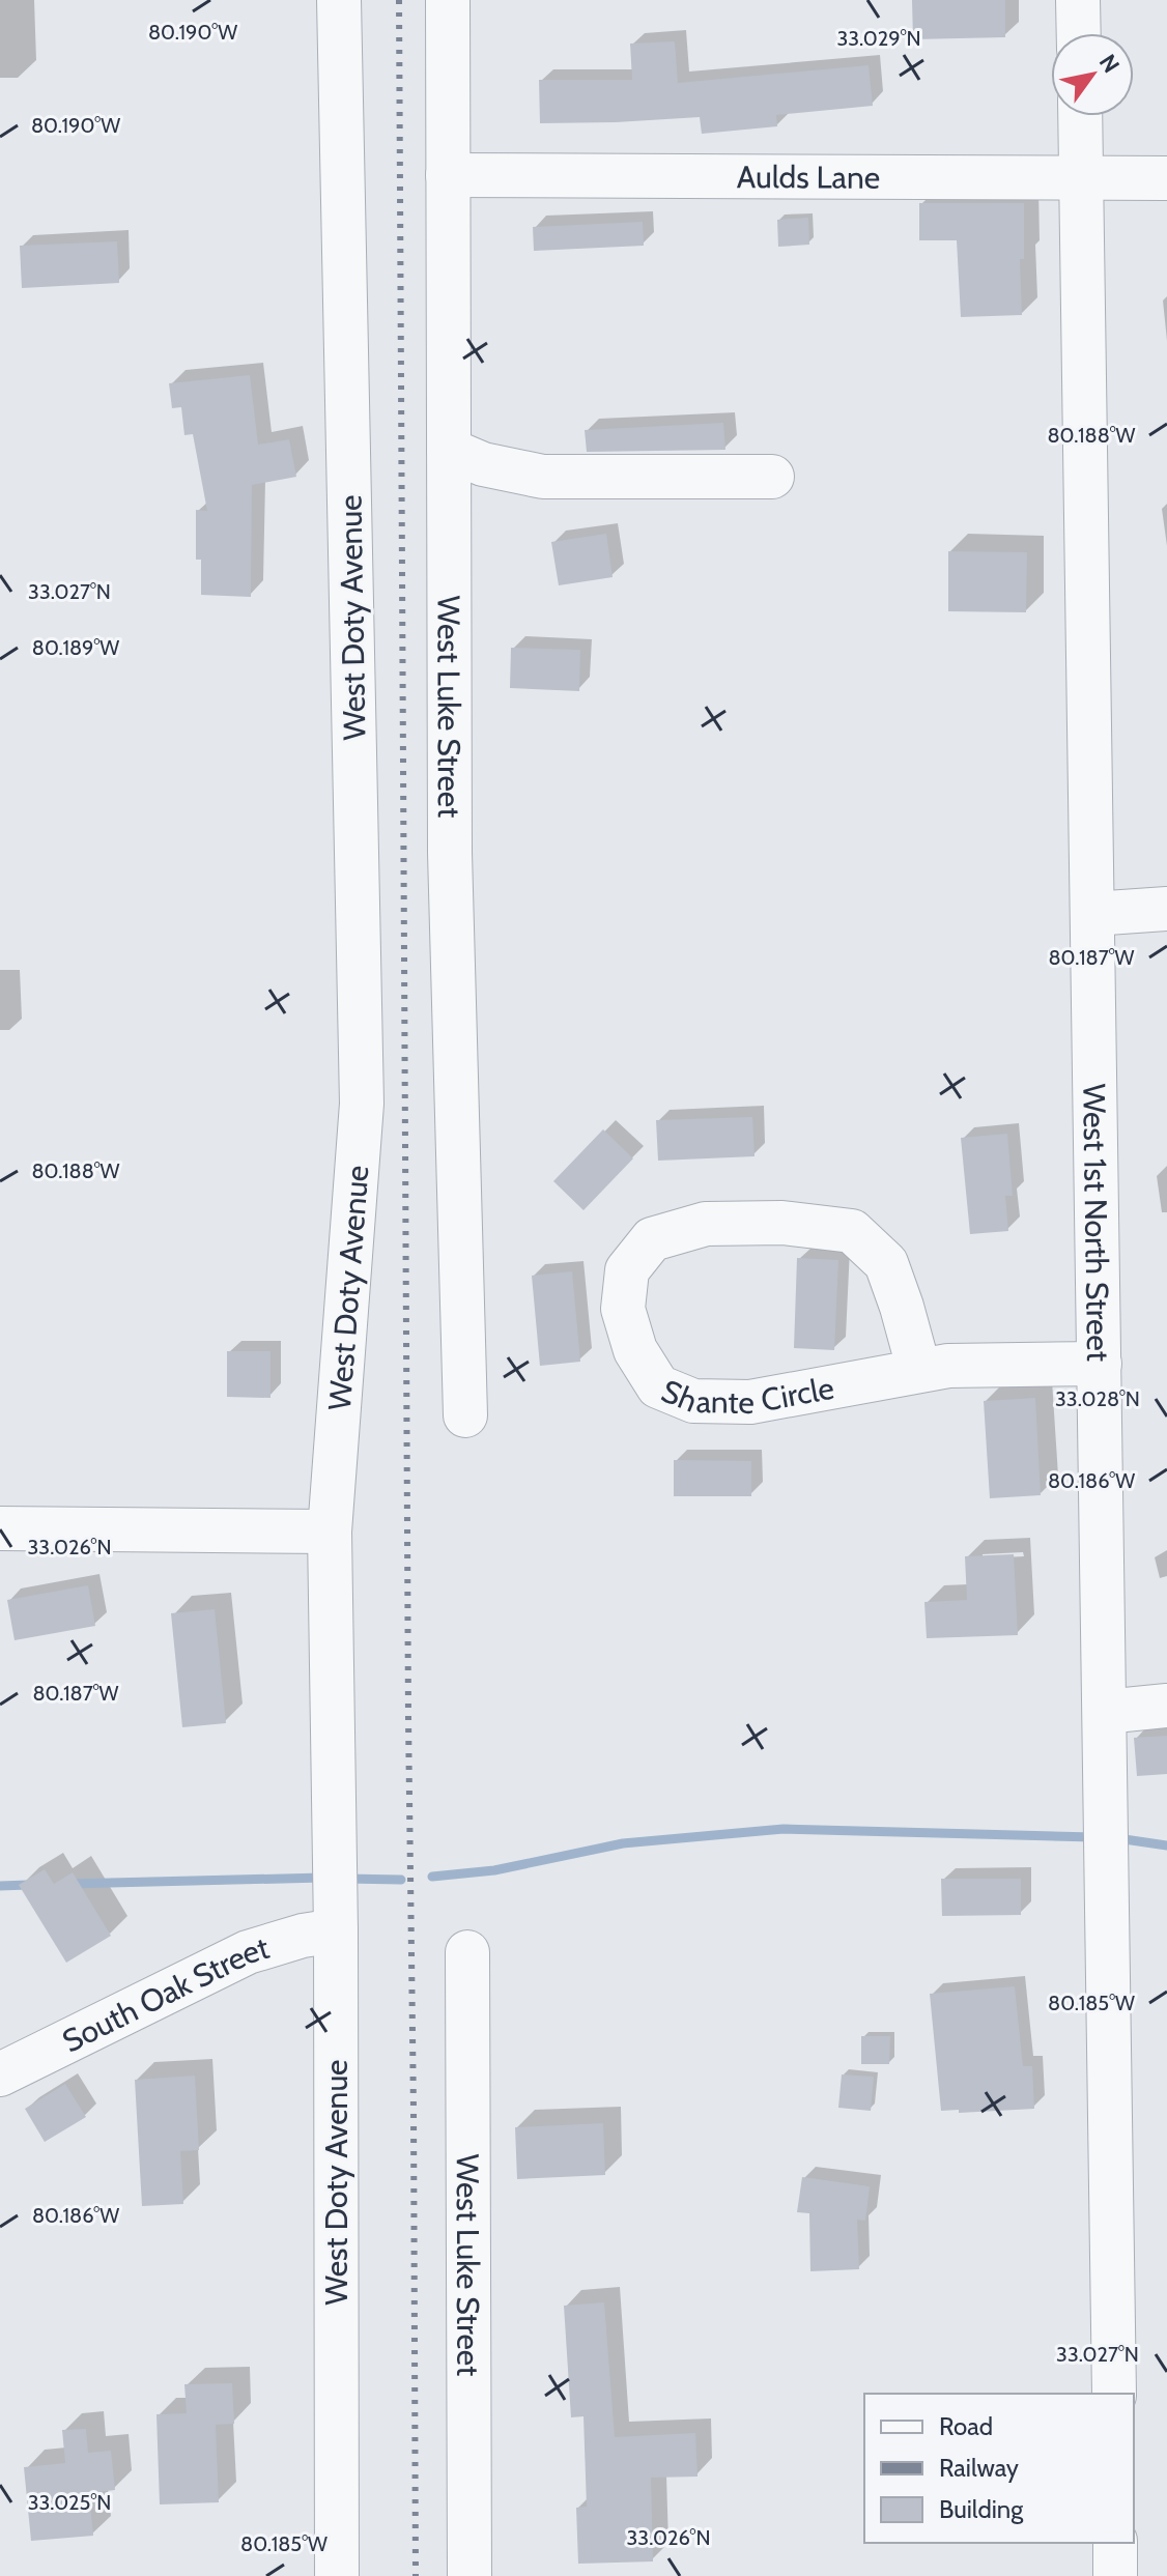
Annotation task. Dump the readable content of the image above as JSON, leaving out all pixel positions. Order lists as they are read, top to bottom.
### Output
{
  "streets": {
    "street": [
      "Aulds Lane",
      "West Doty Avenue",
      "West Luke Street",
      "West 1st North Street",
      "Shante Circle",
      "South Oak Street"
    ]
  },
  "crossings": [
    ["Aulds Lane", "West Luke Street"],
    ["Aulds Lane", "West 1st North Street"],
    ["West Doty Avenue", "South Oak Street"],
    ["West 1st North Street", "Shante Circle"]
  ],
  "legend": ["Road", "Railway", "Building"],
  "north": "top right",
  "coordinates": [
    "80.190°W",
    "33.029°N",
    "80.188°W",
    "33.027°N",
    "80.189°W",
    "80.187°W",
    "33.028°N",
    "80.186°W",
    "33.026°N",
    "80.185°W",
    "33.025°N"
  ]
}
